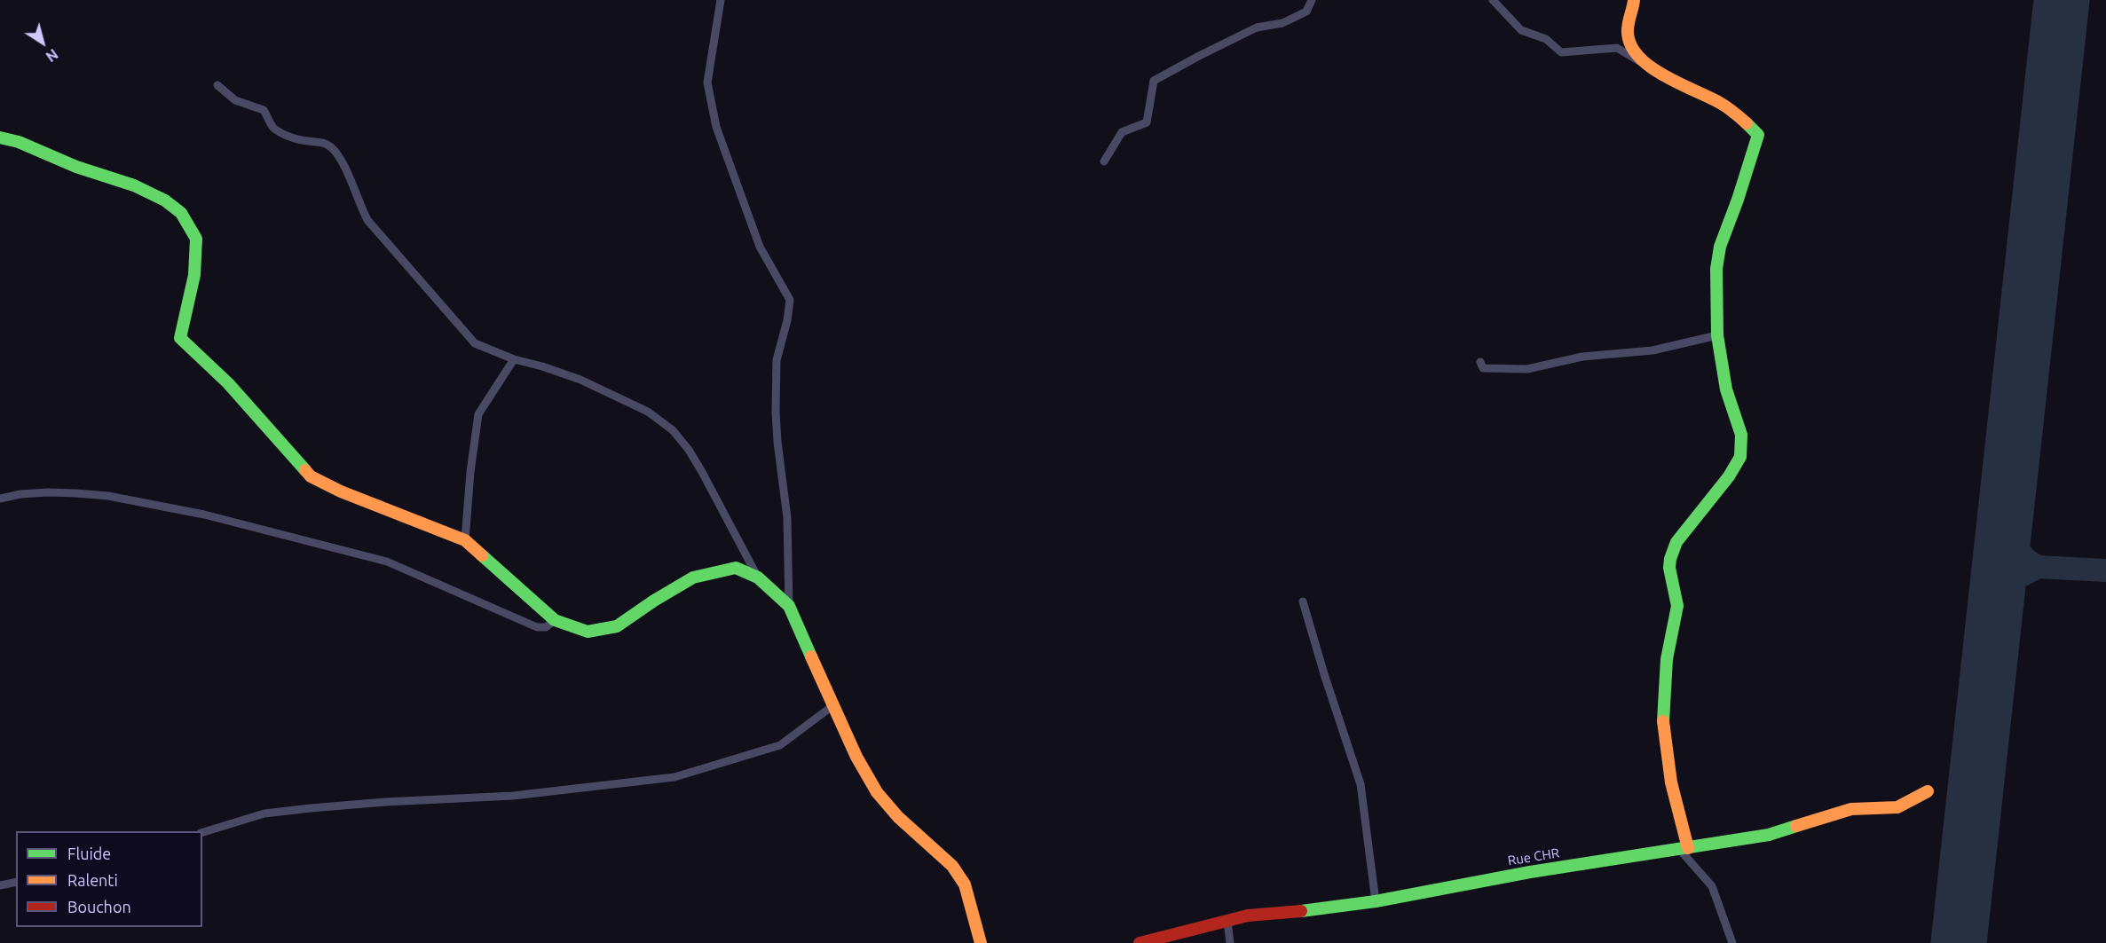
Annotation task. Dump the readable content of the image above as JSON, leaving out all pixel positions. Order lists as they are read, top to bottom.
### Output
{
  "streets": {
    "street": ["Rue CHR"]
  },
  "legend": ["Fluide", "Ralenti", "Bouchon"],
  "north": "bottom right"
}
